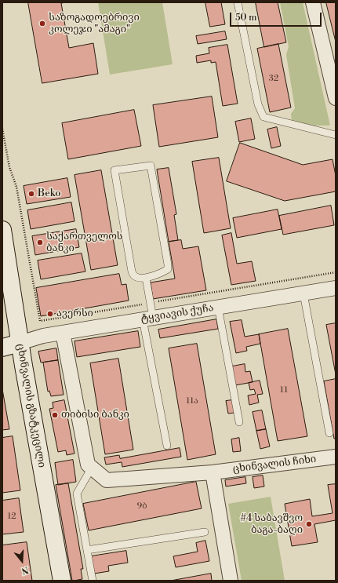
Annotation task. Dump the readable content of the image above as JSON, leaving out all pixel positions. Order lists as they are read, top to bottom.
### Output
{
  "streets": {
    "main road": ["ცხინვალის გზატკეცილი"],
    "street": ["ტყვიავის ქუჩა", "ცხინვალის ჩიხი"]
  },
  "crossings": [
    ["ტყვიავის ქუჩა", "ცხინვალის გზატკეცილი"]
  ],
  "places": [
    "საზოგადოებრივი კოლეჯი \"ამაგი\"",
    "Beko",
    "საქართველოს ბანკი",
    "ავერსი",
    "თიბისი ბანკი",
    "#4 საბავშვო ბაგა-ბაღი"
  ],
  "house_numbers": [
    "32",
    "11",
    "11ა",
    "9ბ",
    "12"
  ],
  "scale_bar": "50 m",
  "north": "bottom"
}
